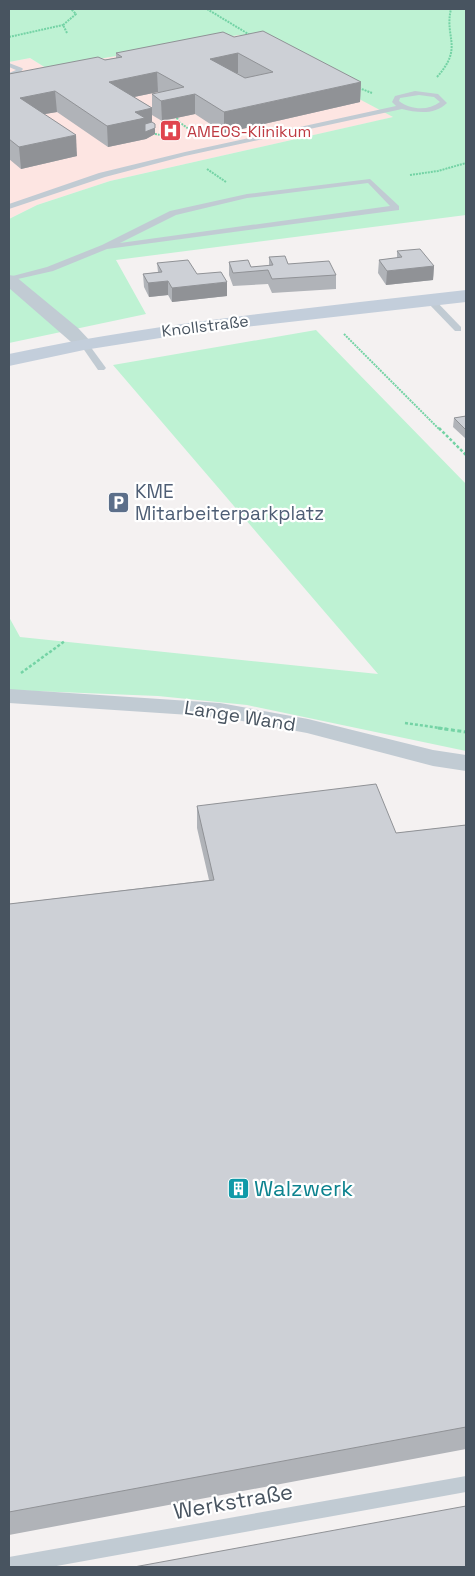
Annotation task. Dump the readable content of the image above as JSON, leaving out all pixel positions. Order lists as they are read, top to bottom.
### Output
{
  "streets": {
    "street": ["Knollstraße", "Lange Wand"],
    "lane": ["Werkstraße"]
  },
  "places": {
    "hospital": ["AMEOS-Klinikum"],
    "parking": ["KME Mitarbeiterparkplatz"],
    "building": ["Walzwerk"]
  }
}
